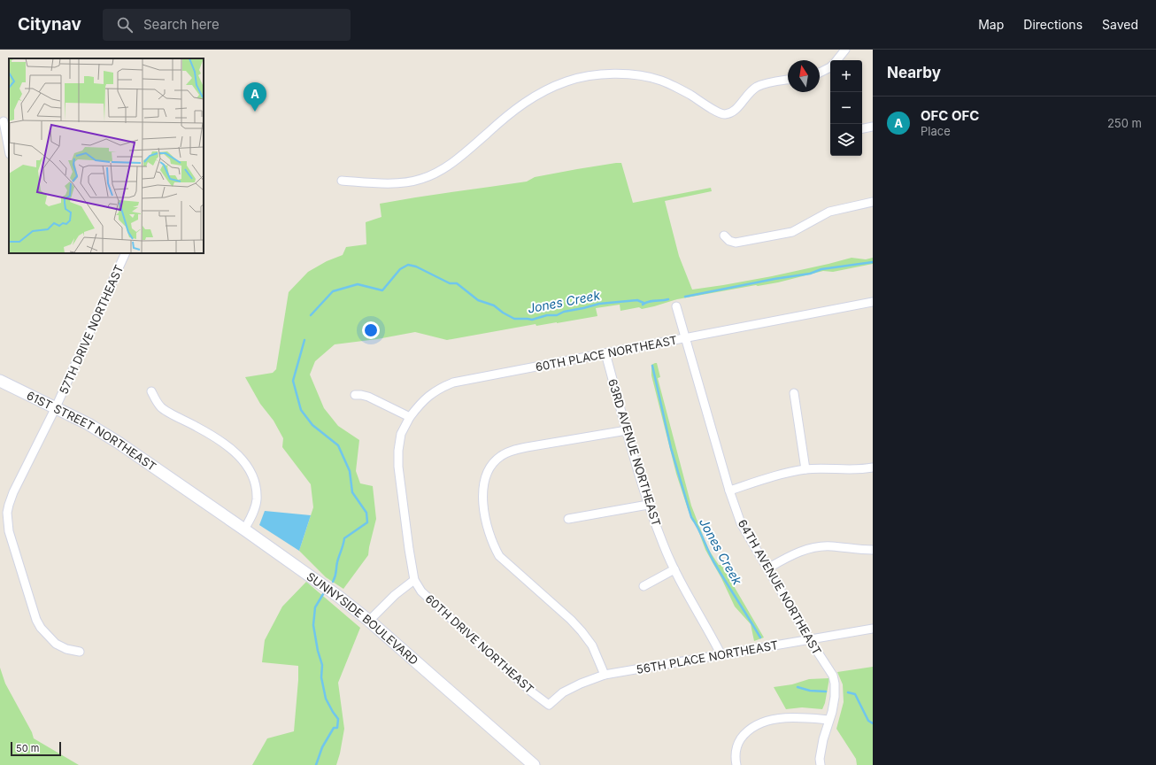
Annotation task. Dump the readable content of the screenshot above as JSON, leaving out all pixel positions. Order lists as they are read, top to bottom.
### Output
{
  "streets": {
    "street": [
      "57TH DRIVE NORTHEAST",
      "60TH PLACE NORTHEAST",
      "61ST STREET NORTHEAST",
      "63RD AVENUE NORTHEAST",
      "64TH AVENUE NORTHEAST",
      "SUNNYSIDE BOULEVARD",
      "60TH DRIVE NORTHEAST",
      "56TH PLACE NORTHEAST"
    ]
  },
  "crossings": [
    ["57TH DRIVE NORTHEAST", "61ST STREET NORTHEAST"],
    ["60TH PLACE NORTHEAST", "63RD AVENUE NORTHEAST"],
    ["60TH PLACE NORTHEAST", "64TH AVENUE NORTHEAST"],
    ["60TH PLACE NORTHEAST", "60TH DRIVE NORTHEAST"],
    ["61ST STREET NORTHEAST", "SUNNYSIDE BOULEVARD"],
    ["63RD AVENUE NORTHEAST", "56TH PLACE NORTHEAST"],
    ["64TH AVENUE NORTHEAST", "56TH PLACE NORTHEAST"],
    ["60TH DRIVE NORTHEAST", "56TH PLACE NORTHEAST"]
  ],
  "water": ["Jones Creek"],
  "scale_bar": "50 m",
  "north": "top",
  "page": {
    "header": "Citynav",
    "search": "Search here",
    "nav": ["Map", "Directions", "Saved"],
    "heading": "Nearby",
    "map_buttons": ["+", "−"],
    "pins": "A",
    "list": [
      {
        "mark": "A",
        "name": "OFC OFC",
        "note": "Place",
        "value": "250 m"
      }
    ],
    "scale": "50 m"
  }
}
